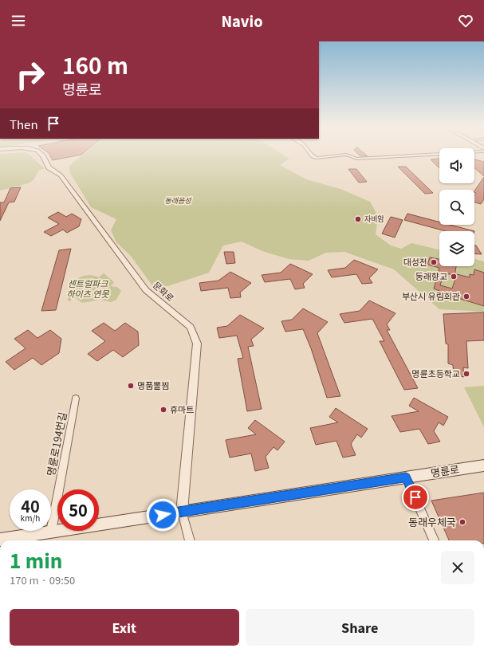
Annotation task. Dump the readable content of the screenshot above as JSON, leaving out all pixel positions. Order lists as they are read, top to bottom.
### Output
{
  "streets": {
    "main road": ["명륜로"],
    "street": ["문화로", "명륜로194번길"]
  },
  "crossings": [
    ["문화로", "명륜로"],
    ["명륜로194번길", "명륜로"]
  ],
  "parks": ["동래읍성", "센트럴파크 하이츠 연못"],
  "places": [
    "자비암",
    "대성전",
    "동래향교",
    "부산시 유림회관",
    "명륜초등학교",
    "명품뽈찜",
    "휴마트",
    "동래우체국"
  ],
  "page": {
    "header": "Navio",
    "turn": ["160 m", "명륜로"],
    "then": "Then",
    "speed": "40 km/h",
    "limit": "50",
    "heading": ["1 min", "170 m · 09:50"],
    "buttons": ["Exit", "Share"]
  }
}
